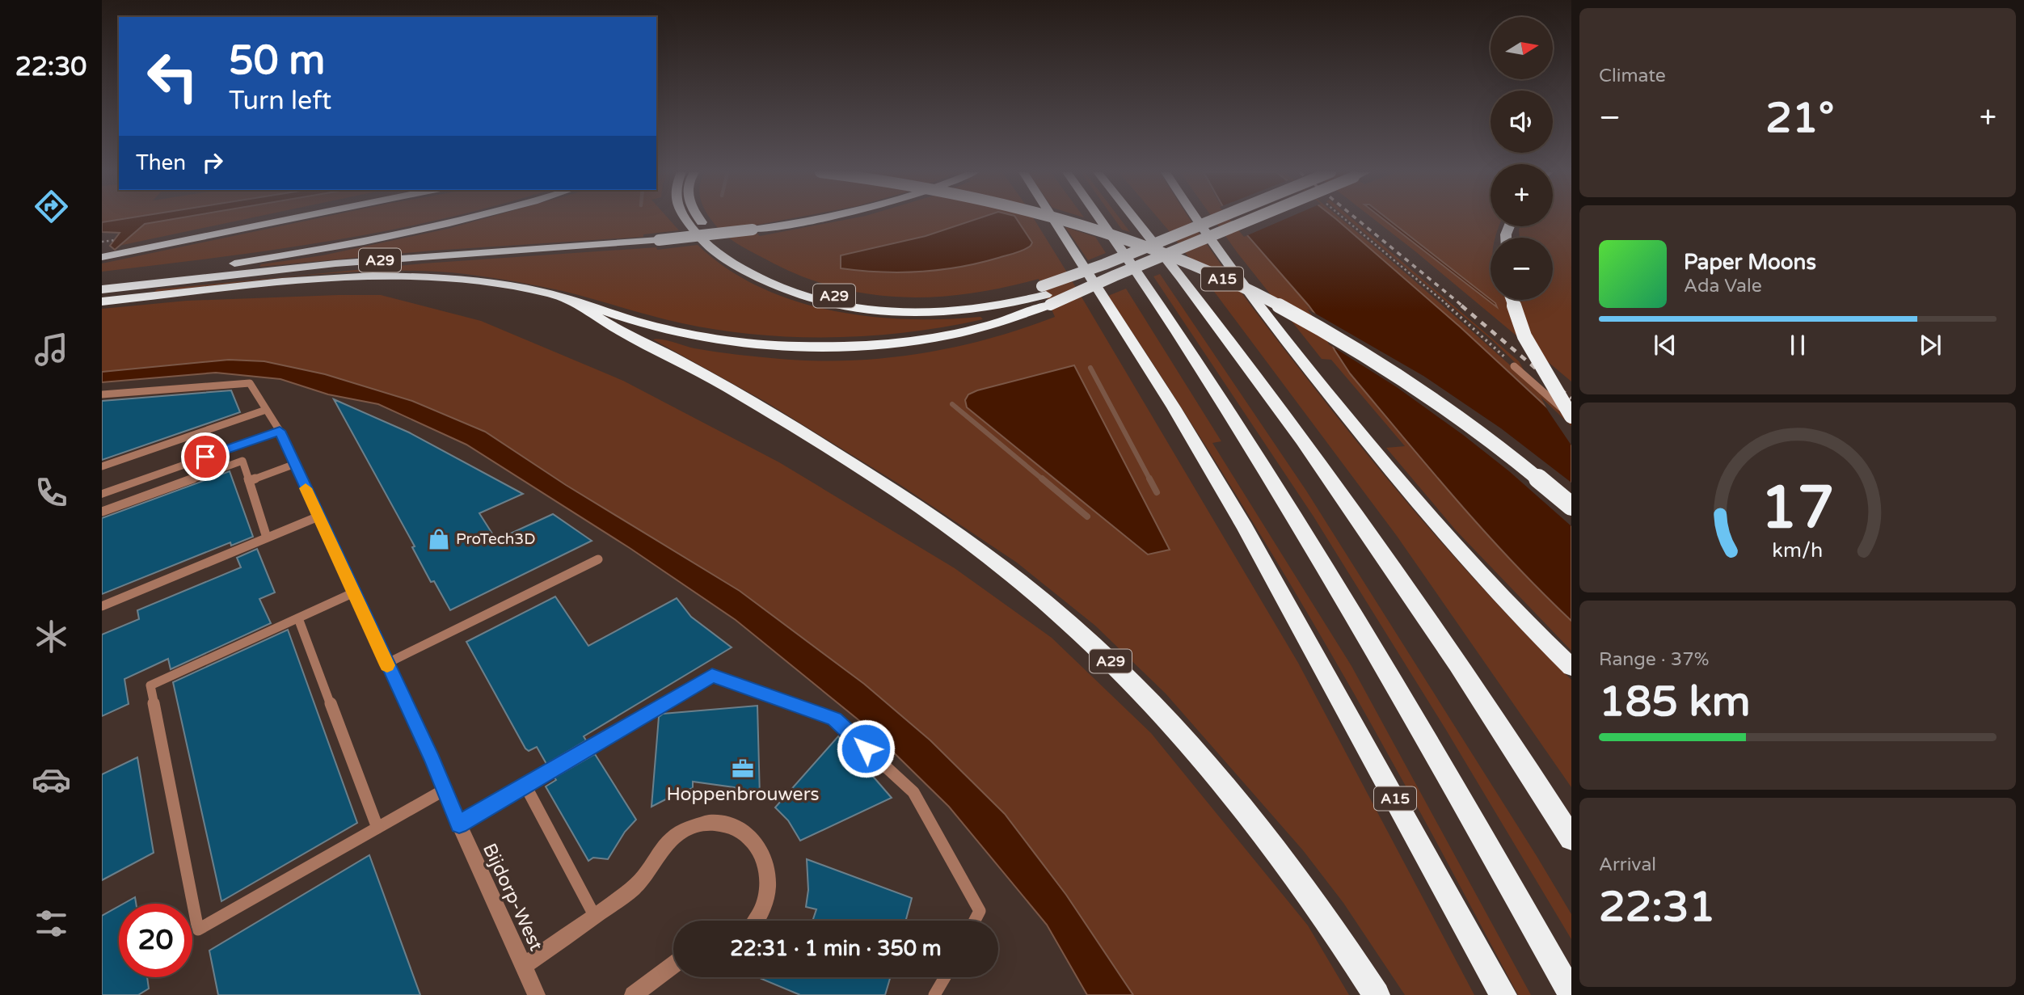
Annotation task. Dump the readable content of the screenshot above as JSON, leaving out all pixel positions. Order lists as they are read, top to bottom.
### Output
{
  "streets": {
    "highway": ["A29", "A15"],
    "street": ["Bijdorp-West"]
  },
  "places": {
    "shop": ["ProTech3D"],
    "office": ["Hoppenbrouwers"]
  },
  "north": "right",
  "page": {
    "tabs": "22:30",
    "tile": [
      "Climate",
      ["Range · 37%", "185 km"],
      ["Arrival", "22:31"]
    ],
    "map_buttons": ["+", "−"],
    "turn": ["50 m", "Turn left"],
    "heat": ["−", "21°", "+"],
    "then": "Then",
    "song": ["Paper Moons", "Ada Vale"],
    "limit": "20",
    "trip": "22:31 · 1 min · 350 m",
    "gauge": ["17", "km/h"]
  }
}
